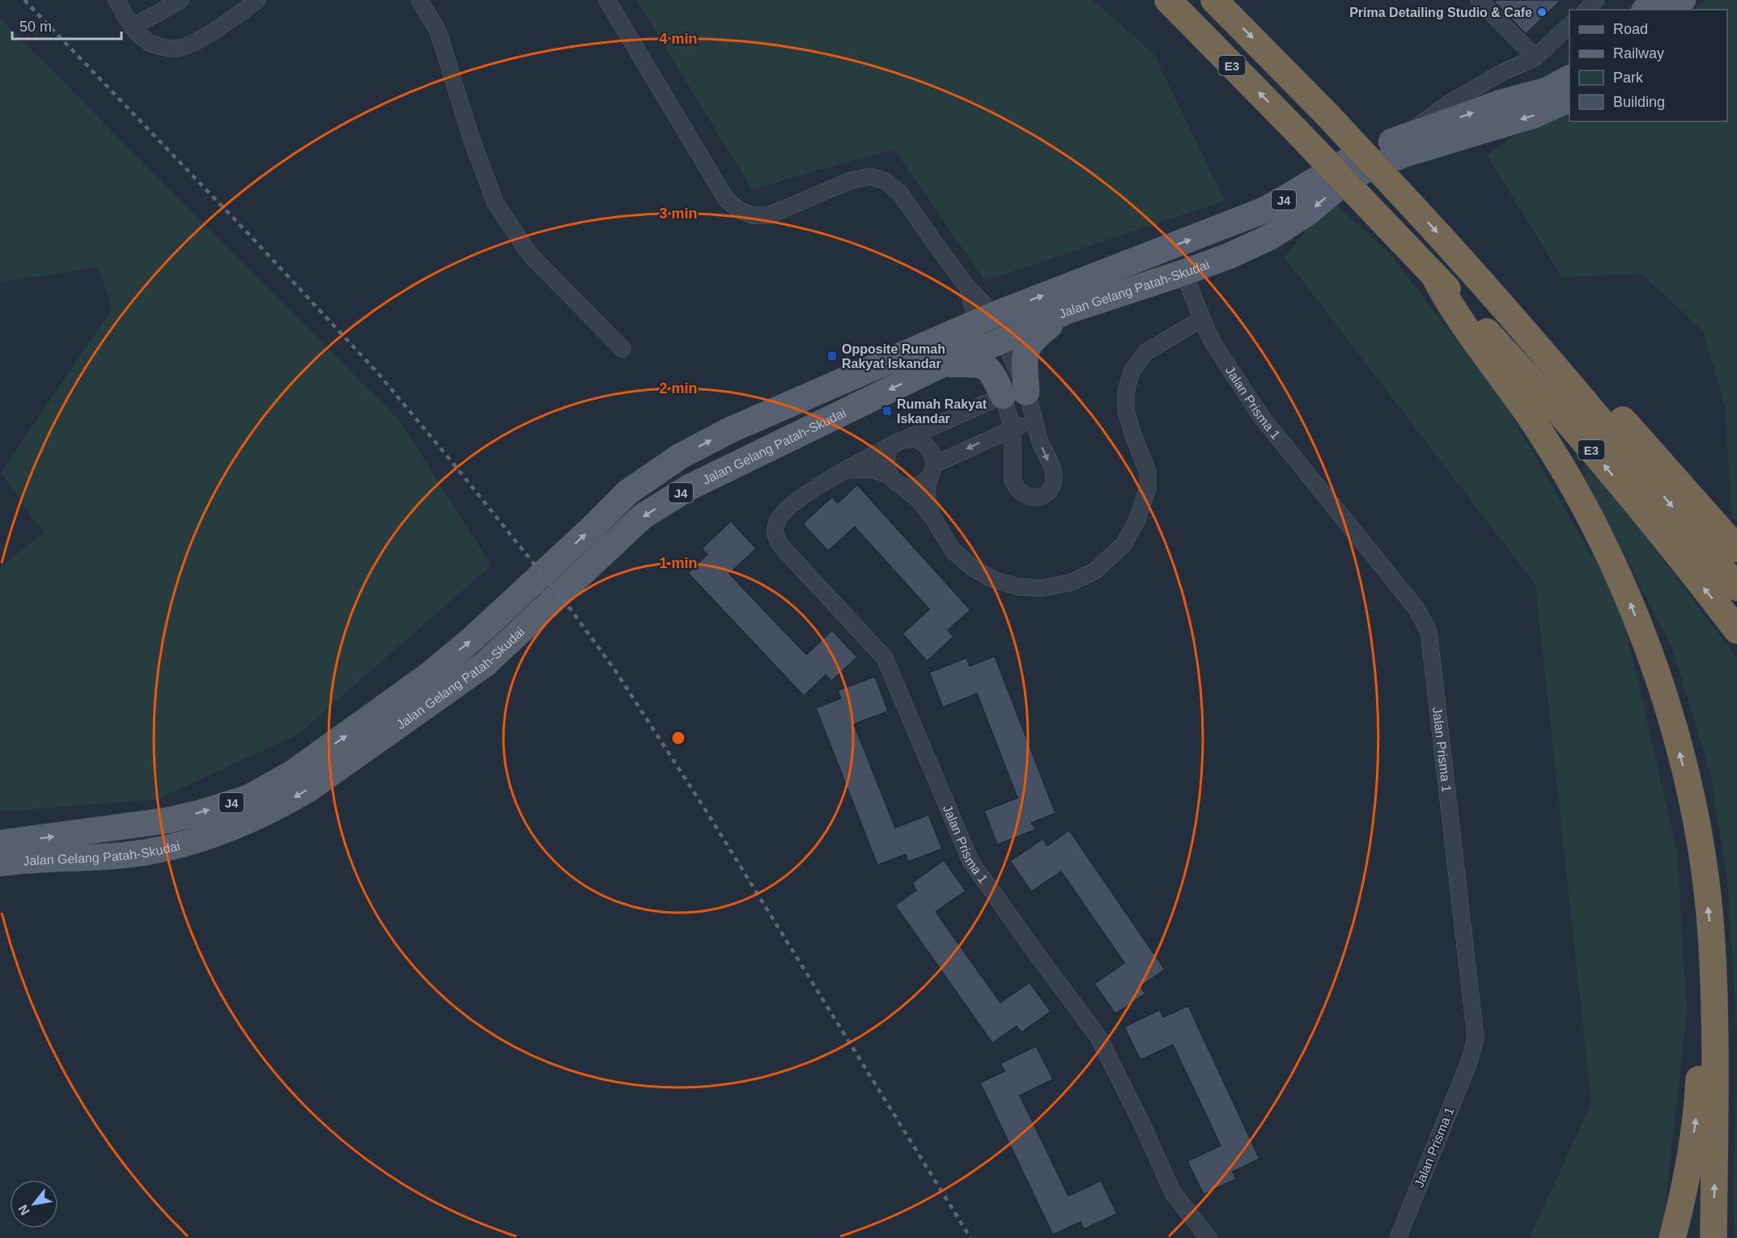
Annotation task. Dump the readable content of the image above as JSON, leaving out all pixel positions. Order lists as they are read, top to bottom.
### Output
{
  "streets": {
    "highway": ["E3"],
    "main road": ["J4", "Jalan Gelang Patah-Skudai"],
    "street": ["Jalan Prisma 1"]
  },
  "crossings": [
    ["Jalan Gelang Patah-Skudai", "Jalan Prisma 1"]
  ],
  "places": {
    "other": ["Prima Detailing Studio & Cafe"],
    "transit": ["Opposite Rumah Rakyat Iskandar", "Rumah Rakyat Iskandar"]
  },
  "legend": [
    "Road",
    "Railway",
    "Park",
    "Building"
  ],
  "scale_bar": "50 m",
  "north": "bottom left",
  "rings": [
    "4 min",
    "3 min",
    "2 min",
    "1 min"
  ]
}
